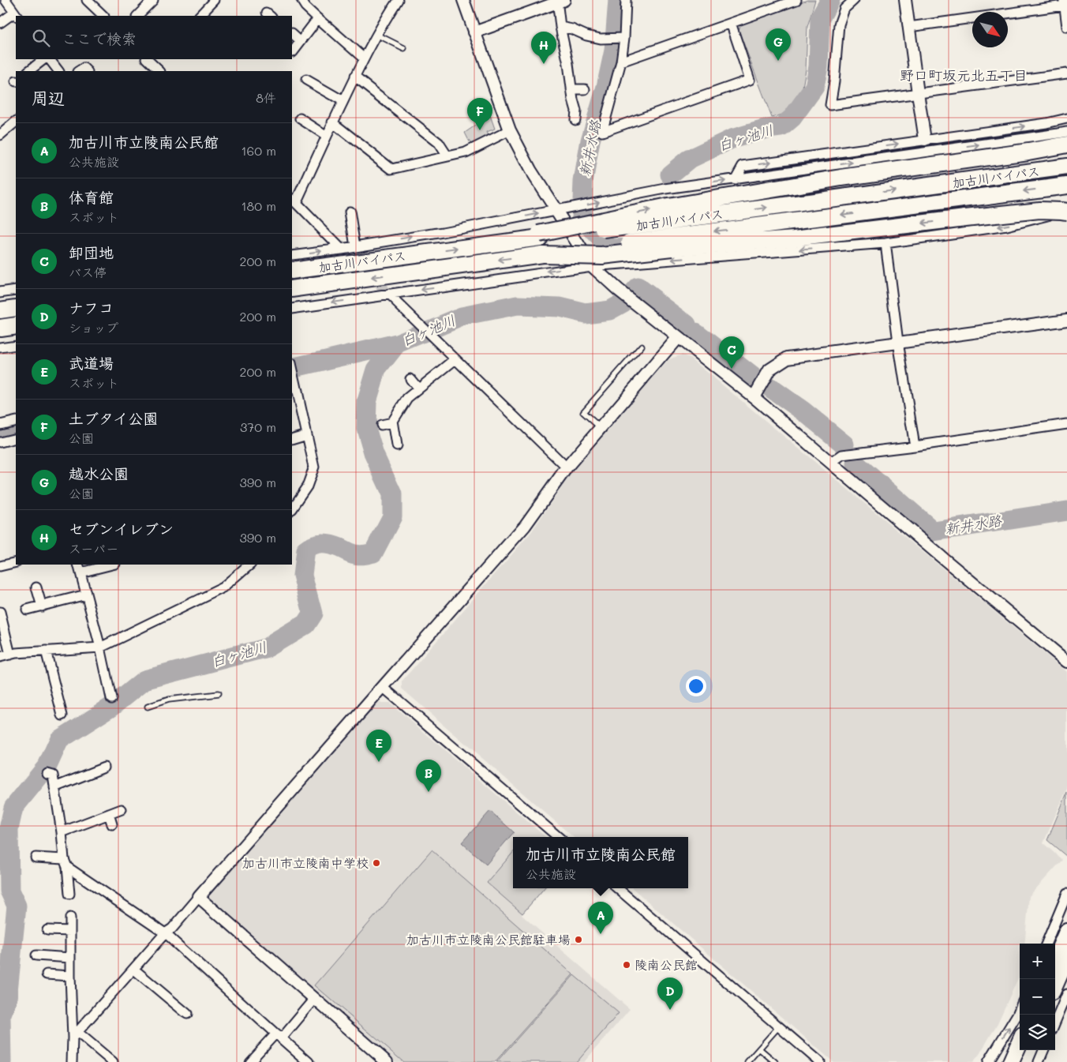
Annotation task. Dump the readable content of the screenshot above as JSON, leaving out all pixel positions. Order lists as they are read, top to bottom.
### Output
{
  "streets": {
    "highway": ["加古川バイパス"]
  },
  "districts": ["野口町坂元北五丁目"],
  "water": ["白ヶ池川", "新井水路"],
  "places": ["加古川市立陵南中学校", "加古川市立陵南公民館駐車場", "陵南公民館"],
  "north": "bottom right",
  "page": {
    "search": "ここで検索",
    "pins": [
      "G",
      "H",
      "F",
      "C",
      "E",
      "B",
      "A",
      "D"
    ],
    "heading": ["周辺", "8件"],
    "list": [
      {
        "mark": "A",
        "name": "加古川市立陵南公民館",
        "note": "公共施設",
        "value": "160 m"
      },
      {
        "mark": "B",
        "name": "体育館",
        "note": "スポット",
        "value": "180 m"
      },
      {
        "mark": "C",
        "name": "卸団地",
        "note": "バス停",
        "value": "200 m"
      },
      {
        "mark": "D",
        "name": "ナフコ",
        "note": "ショップ",
        "value": "200 m"
      },
      {
        "mark": "E",
        "name": "武道場",
        "note": "スポット",
        "value": "200 m"
      },
      {
        "mark": "F",
        "name": "土ブタイ公園",
        "note": "公園",
        "value": "370 m"
      },
      {
        "mark": "G",
        "name": "越水公園",
        "note": "公園",
        "value": "390 m"
      },
      {
        "mark": "H",
        "name": "セブンイレブン",
        "note": "スーパー",
        "value": "390 m"
      }
    ],
    "popup": ["加古川市立陵南公民館", "公共施設"],
    "map_buttons": ["+", "−"]
  }
}
